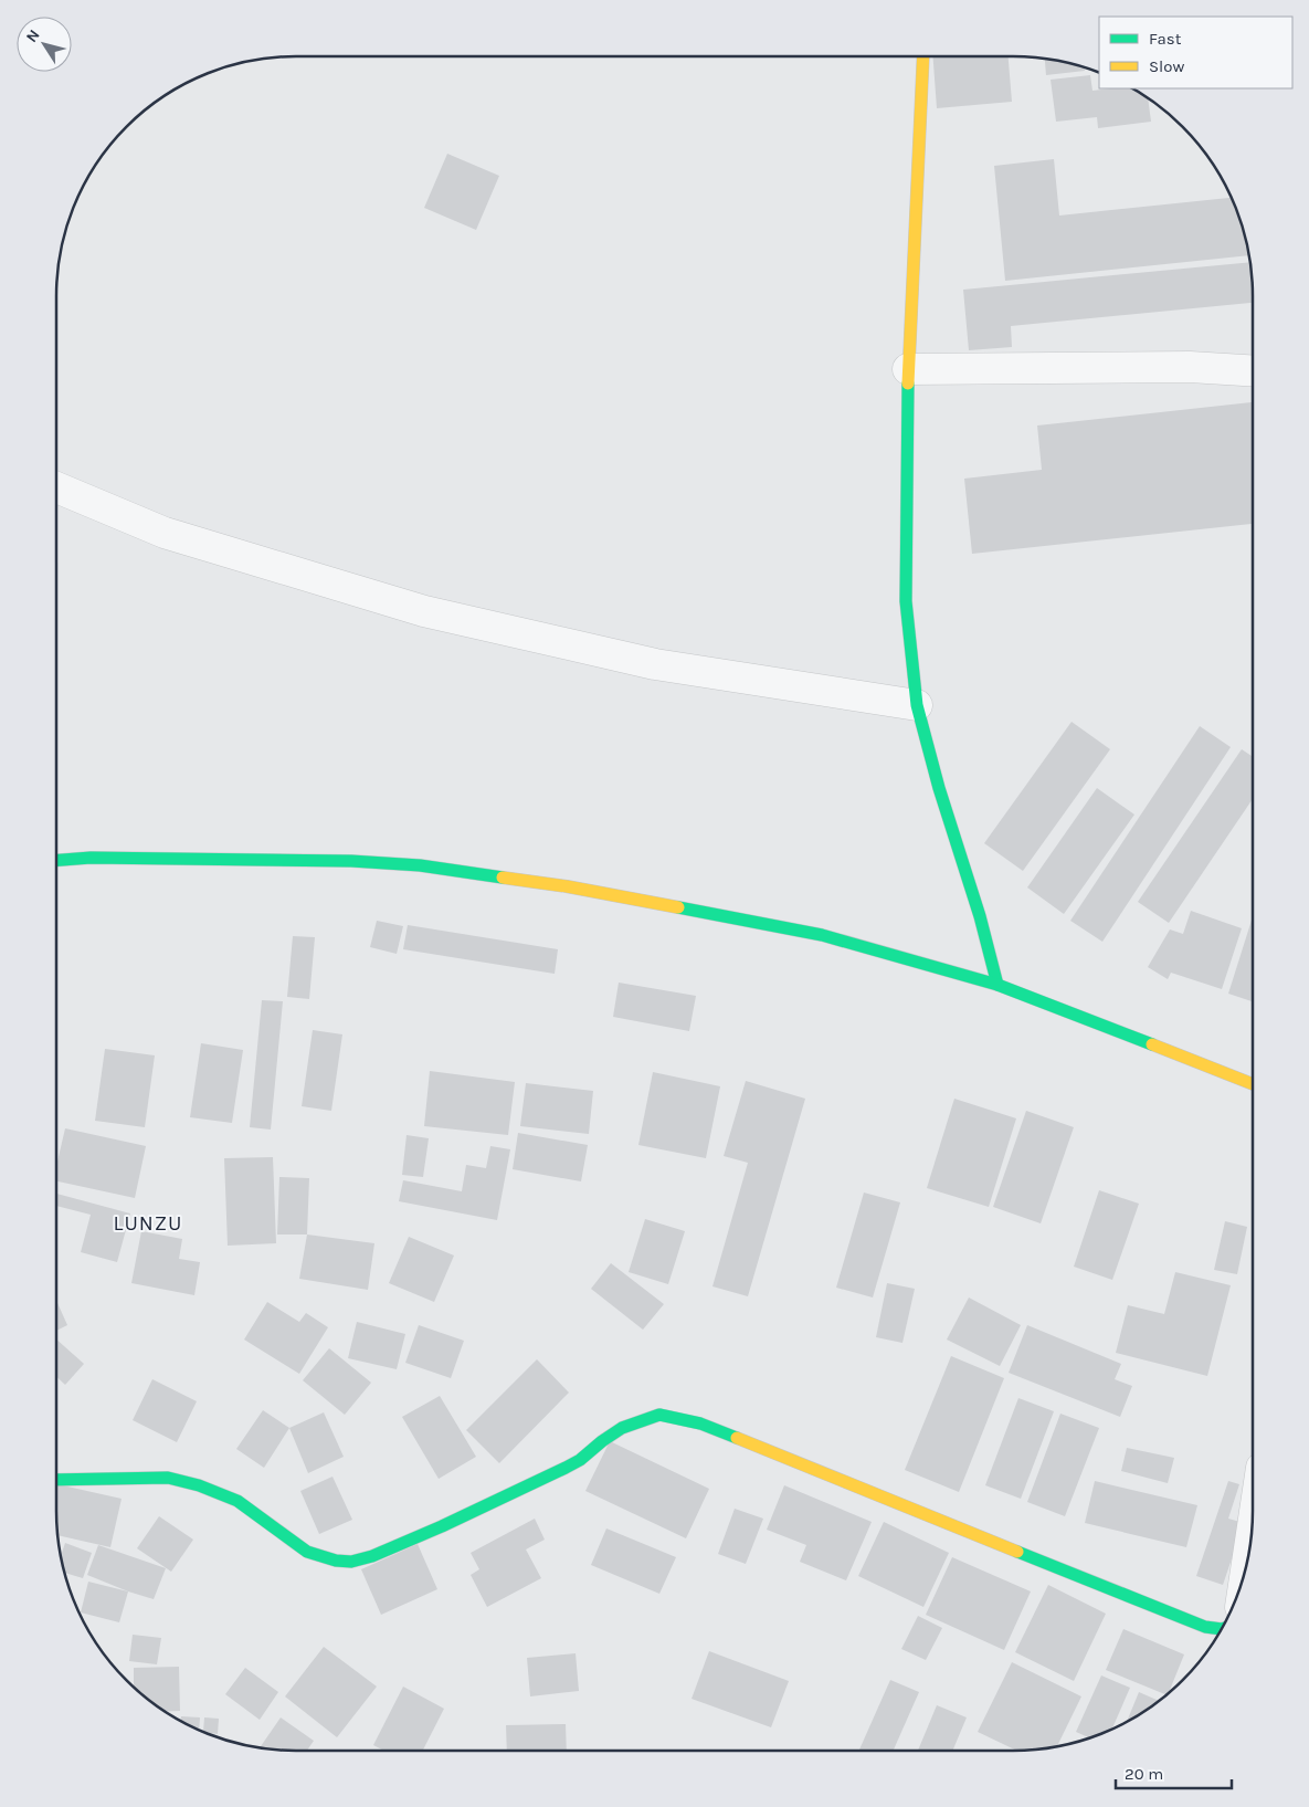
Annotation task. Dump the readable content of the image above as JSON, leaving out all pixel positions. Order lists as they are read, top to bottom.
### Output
{
  "districts": ["LUNZU"],
  "legend": ["Fast", "Slow"],
  "scale_bar": "20 m",
  "north": "top left"
}
